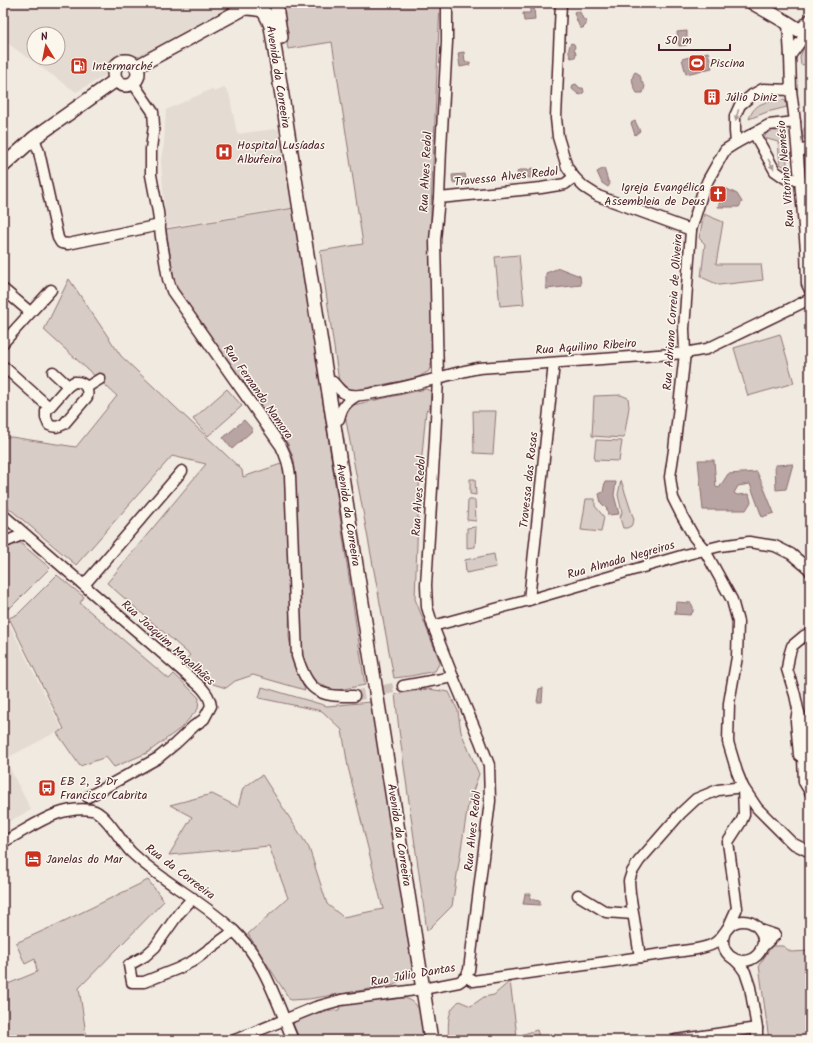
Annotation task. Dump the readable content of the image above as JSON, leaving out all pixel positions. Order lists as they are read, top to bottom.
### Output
{
  "streets": {
    "main road": ["Avenida da Correeira"],
    "street": [
      "Rua Alves Redol",
      "Rua Vitorino Nemésio",
      "Travessa Alves Redol",
      "Rua Adriano Correia de Oliveira",
      "Rua Aquilino Ribeiro",
      "Rua Fernando Namora",
      "Travessa das Rosas",
      "Rua Almada Negreiros",
      "Rua Joaquim Magalhães",
      "Rua da Correeira",
      "Rua Júlio Dantas"
    ]
  },
  "crossings": [
    ["Avenida da Correeira", "Rua Aquilino Ribeiro"],
    ["Avenida da Correeira", "Rua Júlio Dantas"],
    ["Rua Alves Redol", "Travessa Alves Redol"],
    ["Rua Alves Redol", "Rua Aquilino Ribeiro"],
    ["Rua Alves Redol", "Rua Almada Negreiros"],
    ["Rua Alves Redol", "Rua Júlio Dantas"],
    ["Rua Vitorino Nemésio", "Rua Adriano Correia de Oliveira"],
    ["Rua Adriano Correia de Oliveira", "Rua Aquilino Ribeiro"],
    ["Rua Adriano Correia de Oliveira", "Rua Almada Negreiros"],
    ["Rua Aquilino Ribeiro", "Travessa das Rosas"],
    ["Travessa das Rosas", "Rua Almada Negreiros"],
    ["Rua da Correeira", "Rua Júlio Dantas"]
  ],
  "places": {
    "sports": ["Piscina"],
    "fuel station": ["Intermarché"],
    "building": ["Júlio Diniz"],
    "hospital": ["Hospital Lusíadas Albufeira"],
    "church": ["Igreja Evangélica Assembleia de Deus"],
    "bus stop": ["EB 2, 3 Dr Francisco Cabrita"],
    "hotel": ["Janelas do Mar"]
  },
  "scale_bar": "50 m",
  "north": "top"
}
